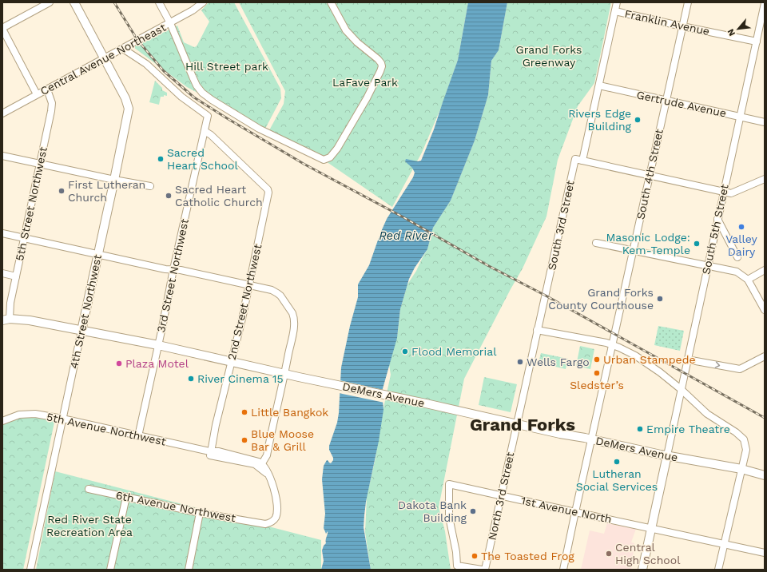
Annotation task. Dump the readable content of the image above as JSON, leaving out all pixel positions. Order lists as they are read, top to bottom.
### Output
{
  "streets": {
    "main road": ["4th Street Northwest", "DeMers Avenue"],
    "street": [
      "Franklin Avenue",
      "Central Avenue Northeast",
      "Gertrude Avenue",
      "South 4th Street",
      "5th Street Northwest",
      "South 3rd Street",
      "South 5th Street",
      "3rd Street Northwest",
      "2nd Street Northwest",
      "5th Avenue Northwest",
      "North 3rd Street",
      "6th Avenue Northwest",
      "1st Avenue North"
    ]
  },
  "crossings": [
    ["Franklin Avenue", "South 4th Street"],
    ["Franklin Avenue", "South 5th Street"],
    ["Central Avenue Northeast", "5th Street Northwest"],
    ["Central Avenue Northeast", "3rd Street Northwest"],
    ["Central Avenue Northeast", "4th Street Northwest"],
    ["Gertrude Avenue", "South 4th Street"],
    ["Gertrude Avenue", "South 5th Street"],
    ["South 4th Street", "DeMers Avenue"],
    ["South 4th Street", "1st Avenue North"],
    ["5th Street Northwest", "DeMers Avenue"],
    ["South 3rd Street", "DeMers Avenue"],
    ["South 3rd Street", "North 3rd Street"],
    ["South 5th Street", "DeMers Avenue"],
    ["3rd Street Northwest", "2nd Street Northwest"],
    ["3rd Street Northwest", "DeMers Avenue"],
    ["3rd Street Northwest", "5th Avenue Northwest"],
    ["2nd Street Northwest", "DeMers Avenue"],
    ["2nd Street Northwest", "5th Avenue Northwest"],
    ["4th Street Northwest", "DeMers Avenue"],
    ["4th Street Northwest", "5th Avenue Northwest"],
    ["DeMers Avenue", "North 3rd Street"],
    ["North 3rd Street", "1st Avenue North"]
  ],
  "districts": ["Grand Forks"],
  "water": ["Red River"],
  "parks": [
    "Grand Forks Greenway",
    "Hill Street park",
    "LaFave Park",
    "Red River State Recreation Area"
  ],
  "places": [
    "Rivers Edge Building",
    "Sacred Heart School",
    "First Lutheran Church",
    "Sacred Heart Catholic Church",
    "Valley Dairy",
    "Masonic Lodge: Kem-Temple",
    "Grand Forks County Courthouse",
    "Flood Memorial",
    "Urban Stampede",
    "Wells Fargo",
    "Plaza Motel",
    "Sledster’s",
    "River Cinema 15",
    "Little Bangkok",
    "Empire Theatre",
    "Blue Moose Bar & Grill",
    "Lutheran Social Services",
    "Dakota Bank Building",
    "Central High School",
    "The Toasted Frog"
  ],
  "north": "bottom left"
}
